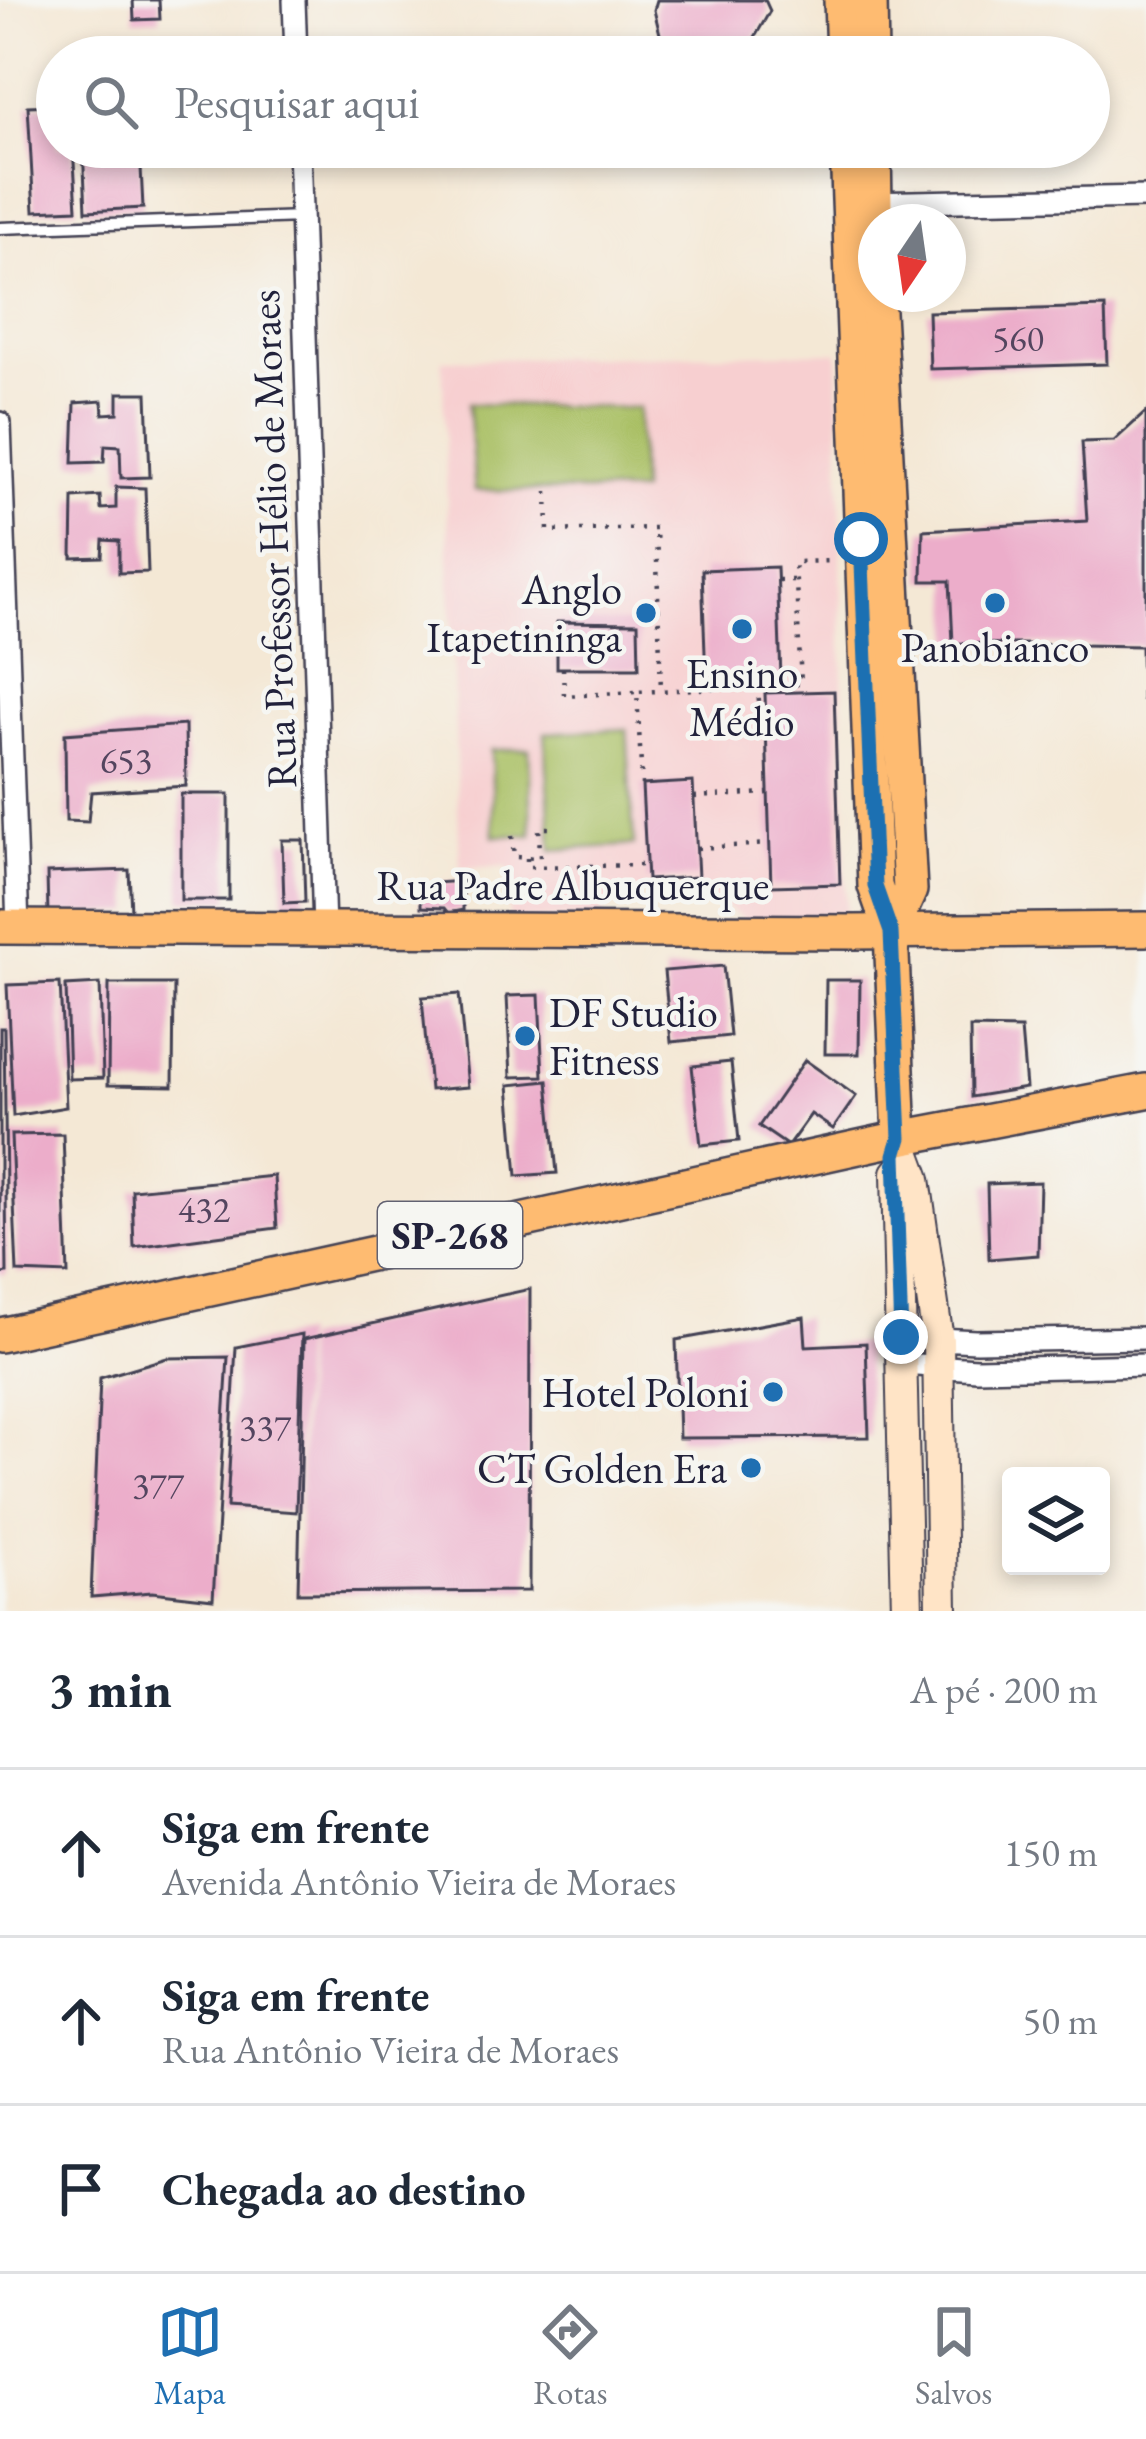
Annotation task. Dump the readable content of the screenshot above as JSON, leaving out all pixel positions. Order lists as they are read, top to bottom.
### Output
{
  "streets": {
    "main road": ["Rua Padre Albuquerque", "SP-268"],
    "street": ["Rua Professor Hélio de Moraes"]
  },
  "crossings": [
    ["Rua Professor Hélio de Moraes", "Rua Padre Albuquerque"]
  ],
  "places": [
    "Panobianco",
    "Anglo Itapetininga",
    "Ensino Médio",
    "DF Studio Fitness",
    "Hotel Poloni",
    "CT Golden Era"
  ],
  "house_numbers": [
    "560",
    "653",
    "432",
    "337",
    "377"
  ],
  "north": "bottom",
  "page": {
    "search": "Pesquisar aqui",
    "heading": ["3 min", "A pé · 200 m"],
    "list": [
      ["Siga em frente", "Avenida Antônio Vieira de Moraes", "150 m"],
      ["Siga em frente", "Rua Antônio Vieira de Moraes", "50 m"],
      "Chegada ao destino"
    ],
    "nav": ["Mapa", "Rotas", "Salvos"]
  }
}
